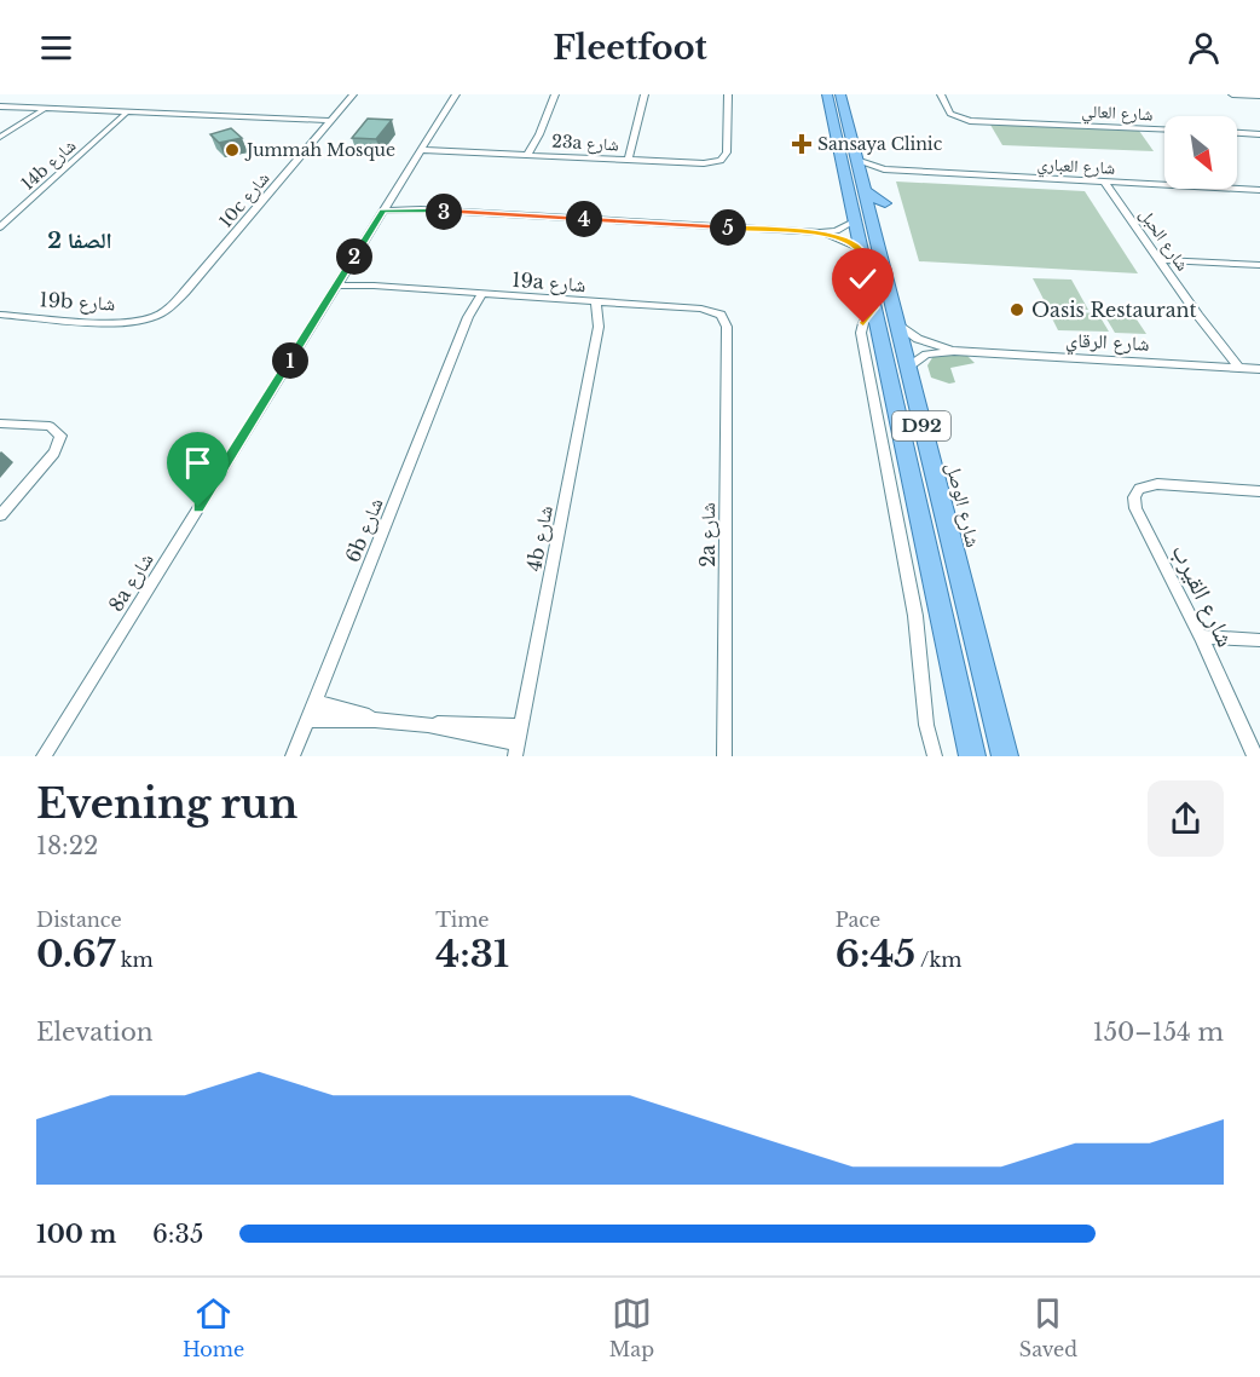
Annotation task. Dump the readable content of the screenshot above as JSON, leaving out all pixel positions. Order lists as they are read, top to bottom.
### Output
{
  "streets": {
    "main road": ["D92", "شارع الوصل"],
    "street": [
      "شارع العالي",
      "23a شارع",
      "14b شارع",
      "شارع العباري",
      "10c شارع",
      "شارع الحبل",
      "19a شارع",
      "19b شارع",
      "شارع الرقاي",
      "6b شارع",
      "2a شارع",
      "4b شارع",
      "8a شارع",
      "شارع القيرب"
    ]
  },
  "crossings": [
    ["23a شارع", "8a شارع"],
    ["شارع العباري", "شارع الحبل"],
    ["شارع العباري", "شارع الوصل"],
    ["10c شارع", "19b شارع"],
    ["شارع الحبل", "شارع الرقاي"],
    ["19a شارع", "6b شارع"],
    ["19a شارع", "2a شارع"],
    ["19a شارع", "4b شارع"],
    ["19a شارع", "8a شارع"],
    ["شارع الرقاي", "شارع الوصل"]
  ],
  "districts": ["الصفا 2"],
  "places": {
    "health": ["Sansaya Clinic"],
    "other": ["Jummah Mosque", "Oasis Restaurant"]
  },
  "north": "bottom right",
  "page": {
    "header": "Fleetfoot",
    "pins": [
      "3",
      "4",
      "5",
      "2",
      "1"
    ],
    "heading": ["Evening run", "18:22"],
    "stats": [
      ["Distance", "0.67 km"],
      ["Time", "4:31"],
      ["Pace", "6:45 /km"]
    ],
    "chart": ["Elevation", "150–154 m"],
    "list": [
      {
        "name": "100 m",
        "note": "6:35"
      }
    ],
    "tabs": ["Home", "Map", "Saved"]
  }
}
